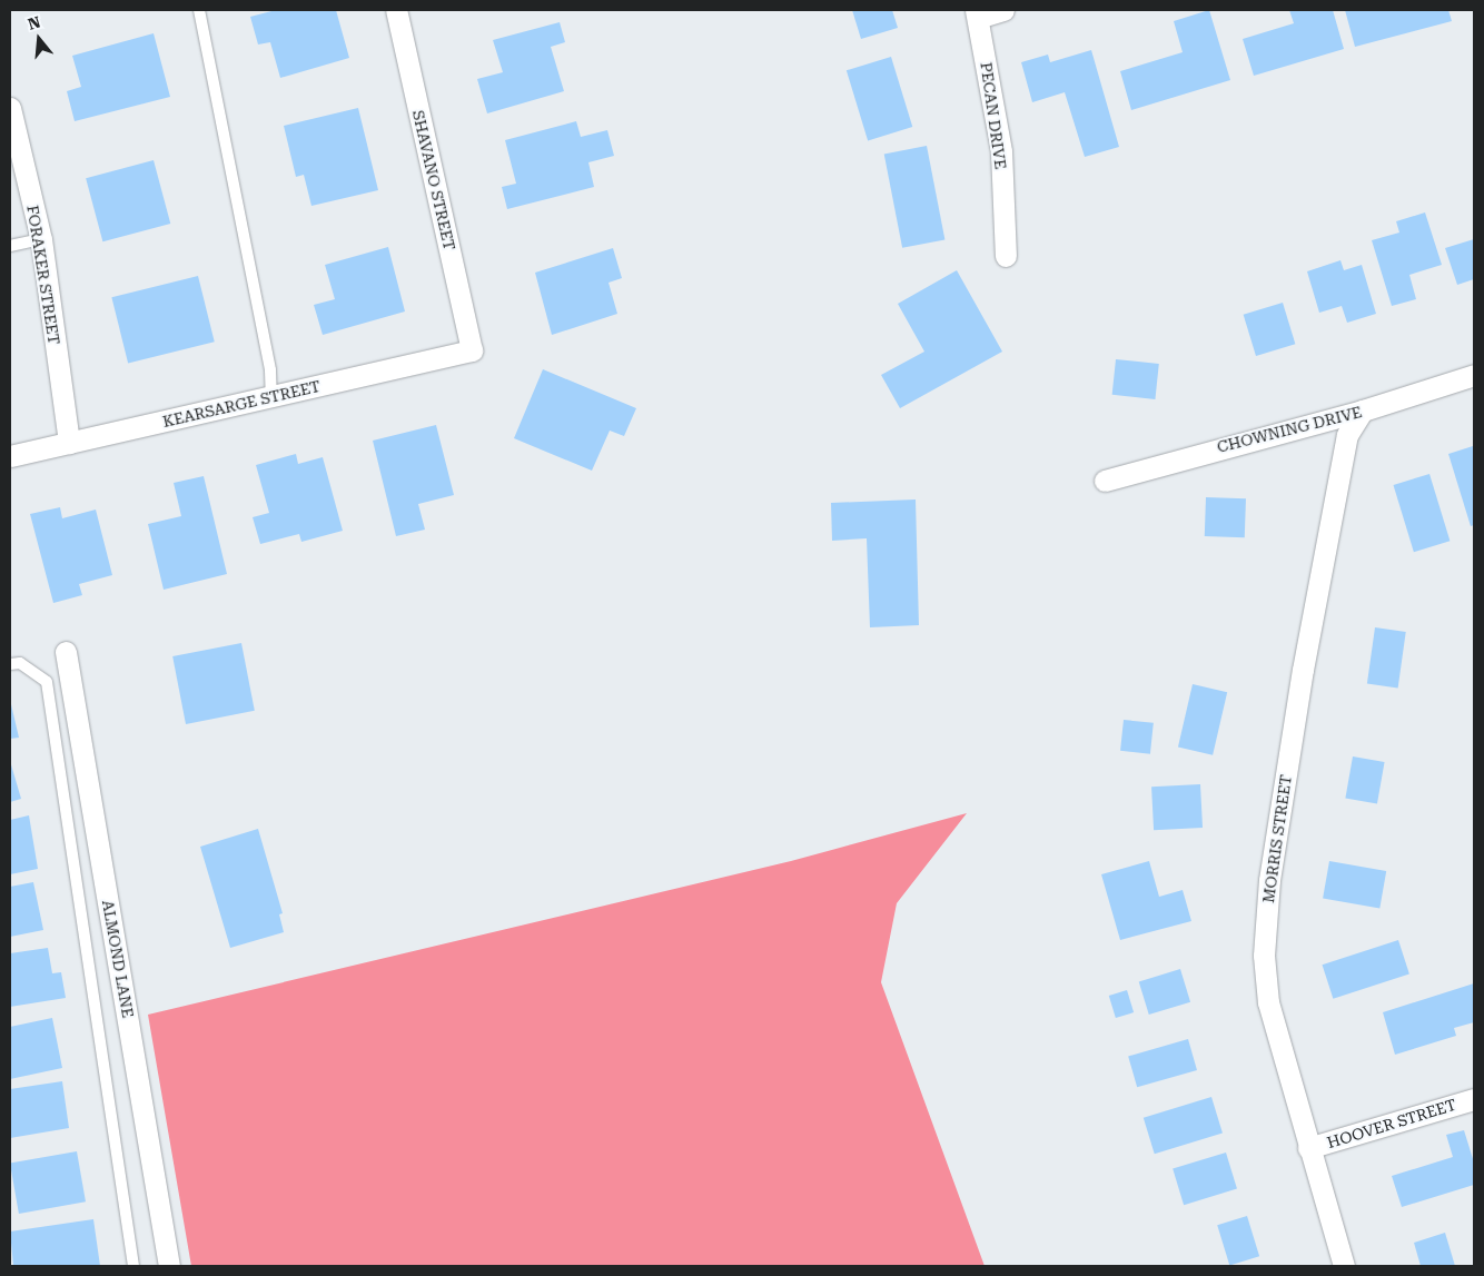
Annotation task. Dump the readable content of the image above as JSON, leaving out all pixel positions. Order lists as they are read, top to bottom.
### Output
{
  "streets": {
    "street": [
      "PECAN DRIVE",
      "SHAVANO STREET",
      "FORAKER STREET",
      "KEARSARGE STREET",
      "CHOWNING DRIVE",
      "MORRIS STREET",
      "ALMOND LANE",
      "HOOVER STREET"
    ]
  },
  "crossings": [
    ["SHAVANO STREET", "KEARSARGE STREET"],
    ["FORAKER STREET", "KEARSARGE STREET"],
    ["CHOWNING DRIVE", "MORRIS STREET"],
    ["MORRIS STREET", "HOOVER STREET"]
  ],
  "north": "top"
}
